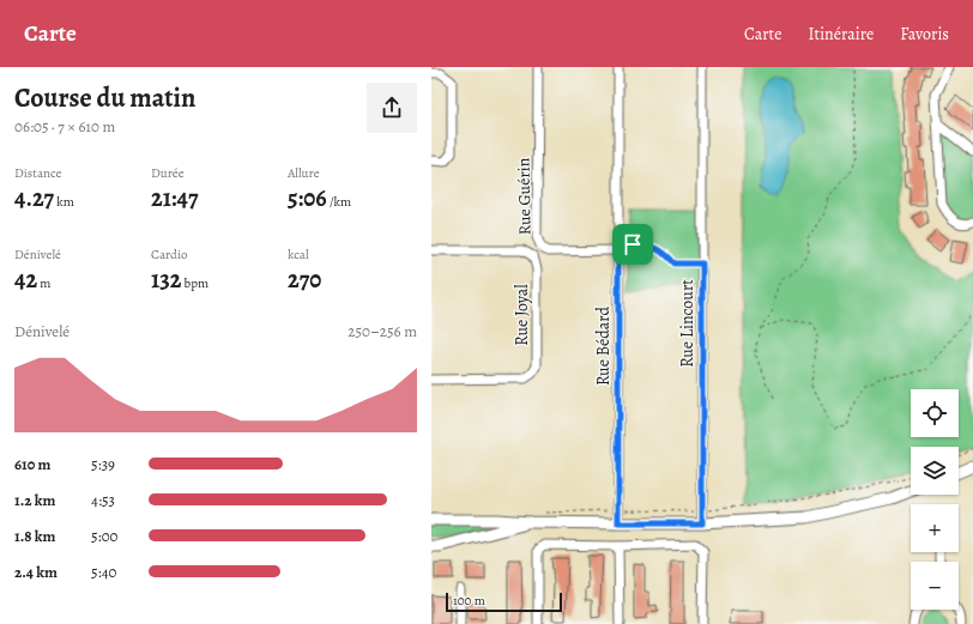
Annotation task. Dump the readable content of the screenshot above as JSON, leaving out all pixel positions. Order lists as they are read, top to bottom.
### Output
{
  "streets": {
    "street": [
      "Rue Guérin",
      "Rue Joyal",
      "Rue Lincourt",
      "Rue Bédard"
    ]
  },
  "crossings": [
    ["Rue Guérin", "Rue Bédard"]
  ],
  "scale_bar": "100 m",
  "page": {
    "header": "Carte",
    "nav": ["Carte", "Itinéraire", "Favoris"],
    "heading": ["Course du matin", "06:05 · 7 × 610 m"],
    "stats": [
      ["Distance", "4.27 km"],
      ["Durée", "21:47"],
      ["Allure", "5:06 /km"],
      ["Dénivelé", "42 m"],
      ["Cardio", "132 bpm"],
      ["kcal", "270"]
    ],
    "chart": ["Dénivelé", "250–256 m"],
    "map_buttons": ["+", "−"],
    "list": [
      {
        "name": "610 m",
        "note": "5:39"
      },
      {
        "name": "1.2 km",
        "note": "4:53"
      },
      {
        "name": "1.8 km",
        "note": "5:00"
      },
      {
        "name": "2.4 km",
        "note": "5:40"
      }
    ],
    "scale": "100 m"
  }
}
